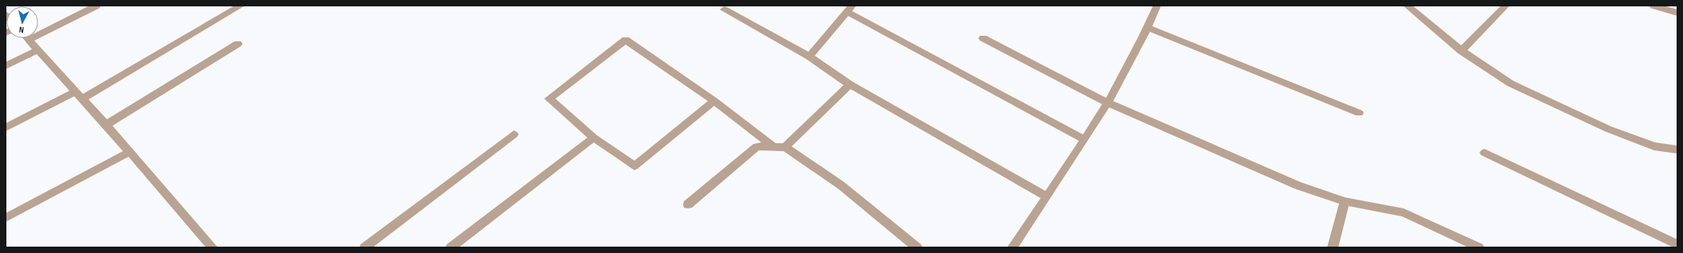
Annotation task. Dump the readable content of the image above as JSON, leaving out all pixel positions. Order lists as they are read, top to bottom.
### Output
{
  "north": "bottom"
}
